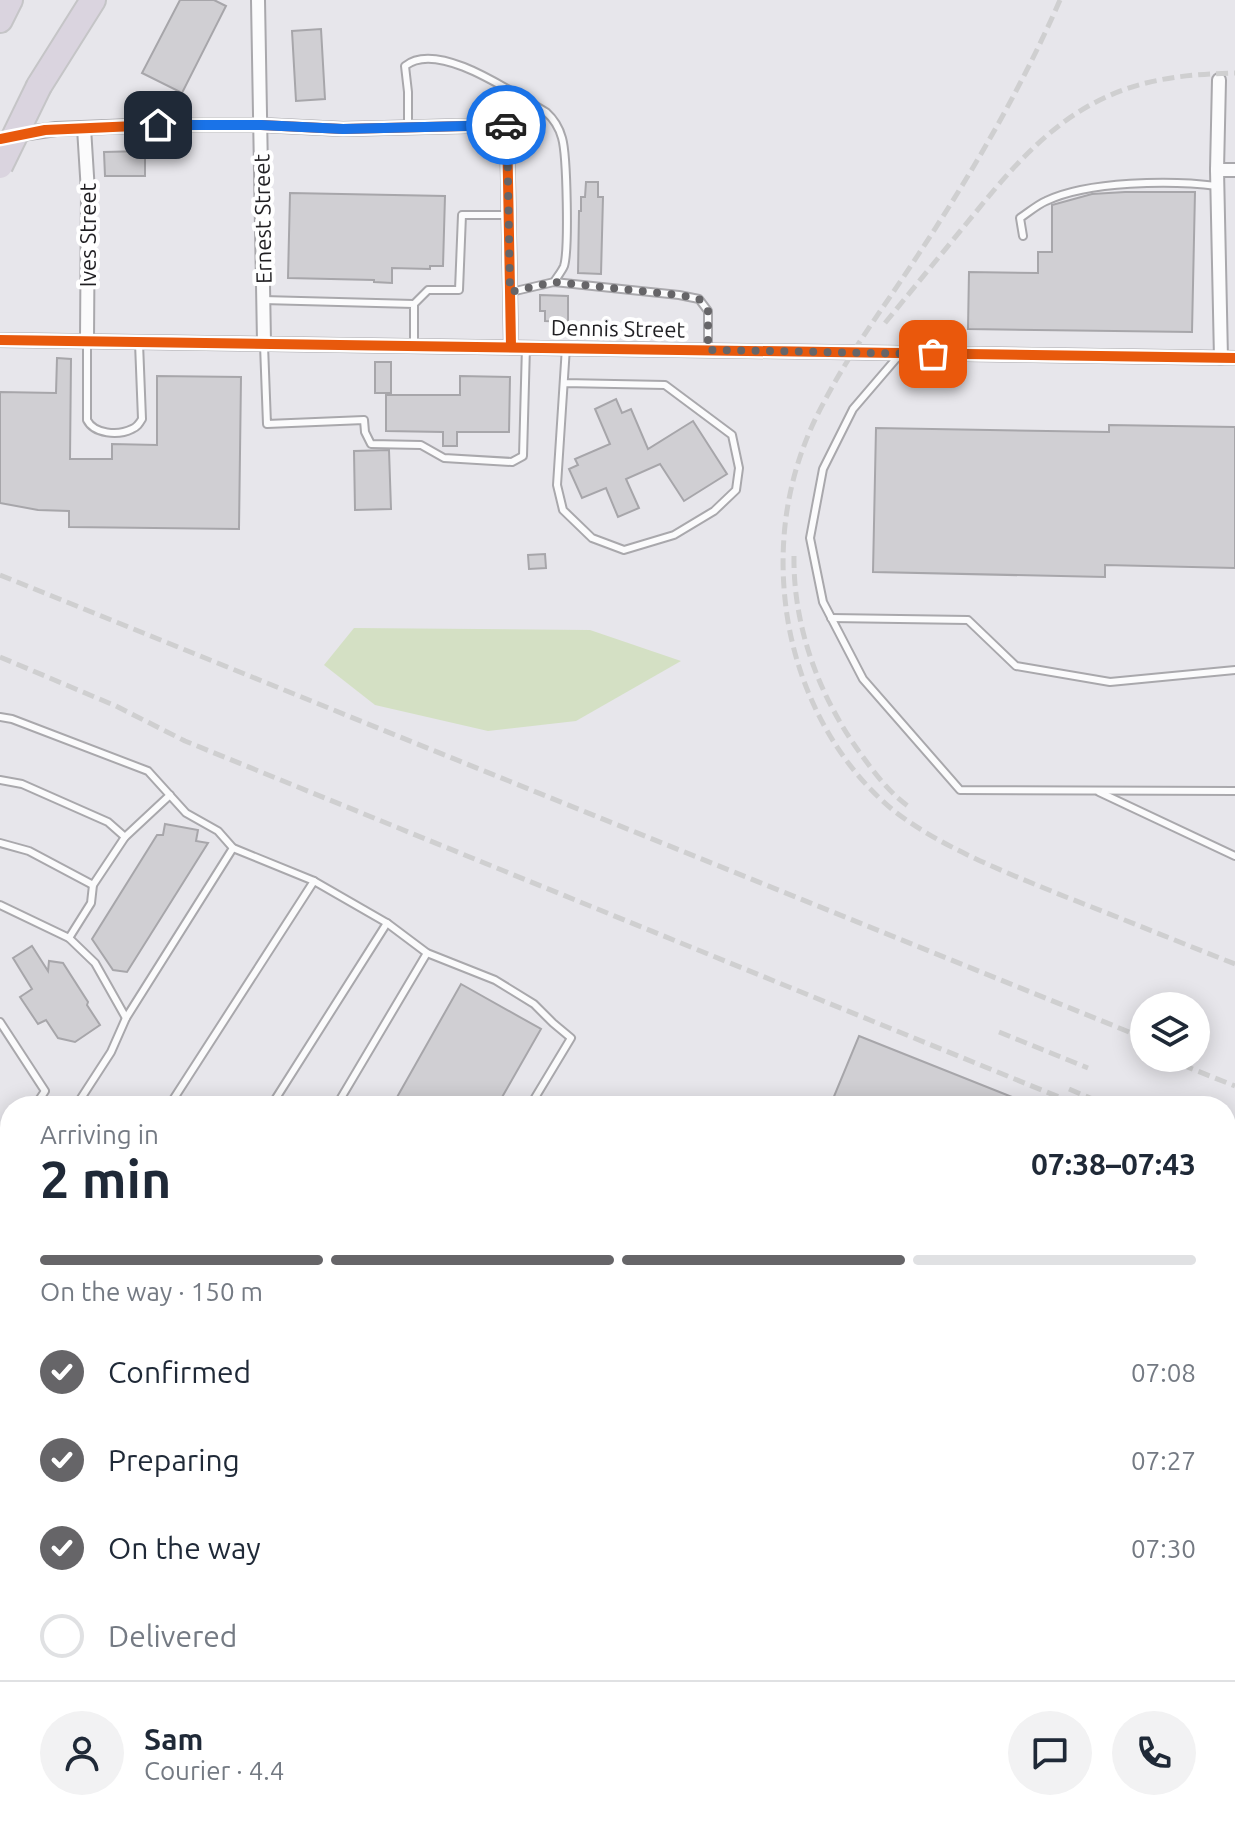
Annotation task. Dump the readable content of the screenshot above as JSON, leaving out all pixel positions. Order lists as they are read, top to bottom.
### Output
{
  "streets": {
    "street": ["Ernest Street", "Ives Street", "Dennis Street"]
  },
  "crossings": [
    ["Ernest Street", "Dennis Street"],
    ["Ives Street", "Dennis Street"]
  ],
  "page": {
    "heading": ["2 min", "Arriving in", "07:38–07:43"],
    "panel": ["Sam", "Courier · 4.4"],
    "bar": "On the way · 150 m",
    "list": [
      ["Confirmed", "07:08"],
      ["Preparing", "07:27"],
      ["On the way", "07:30"],
      "Delivered"
    ]
  }
}
